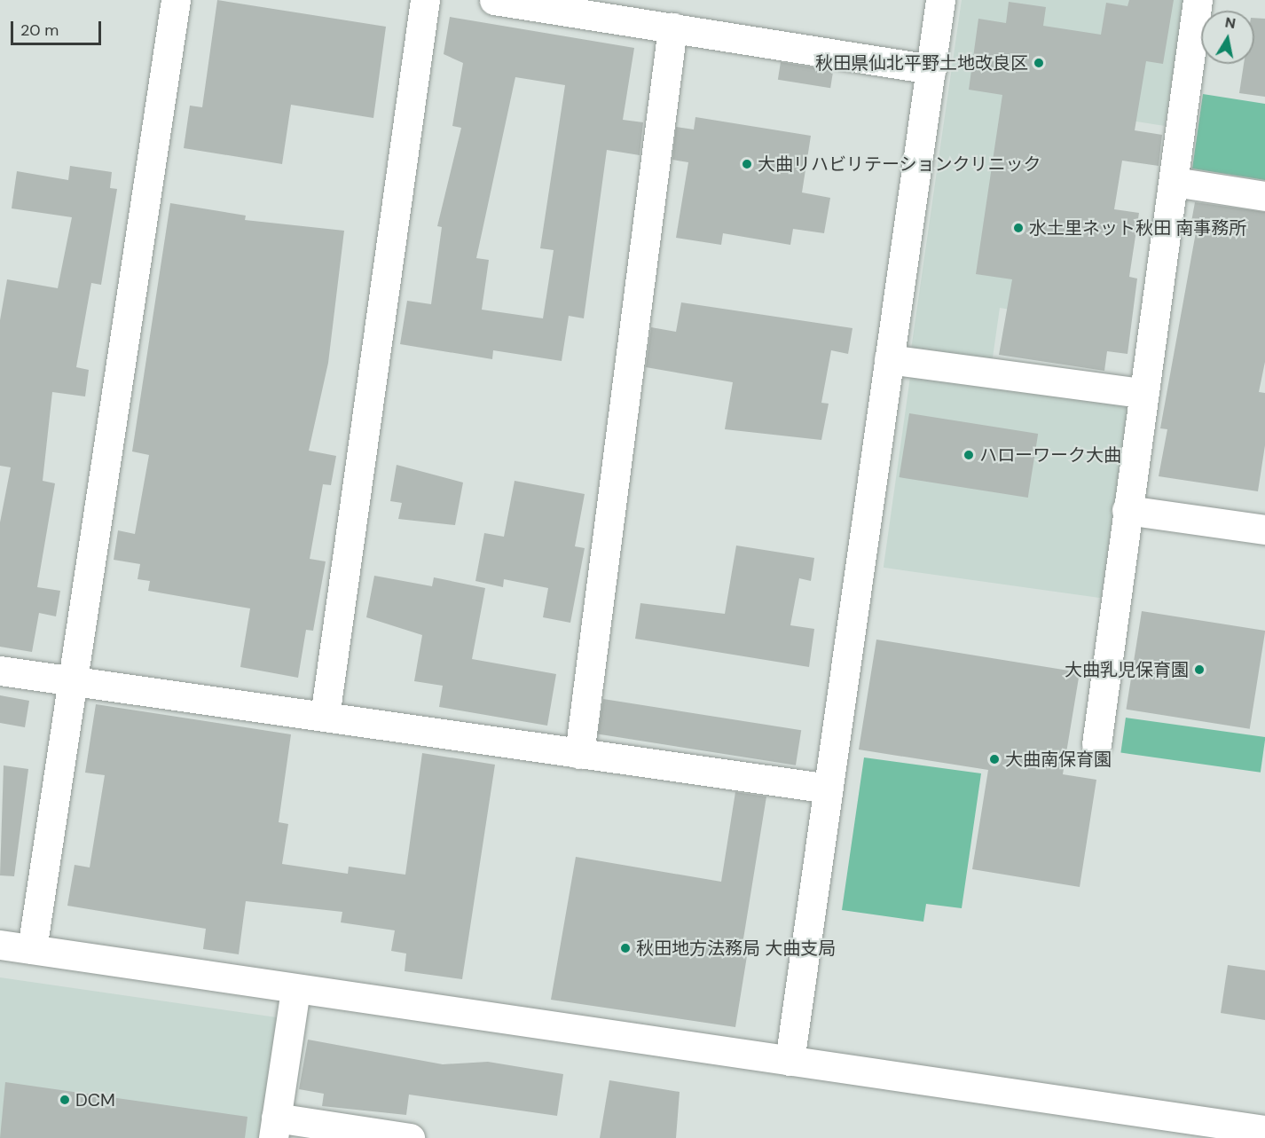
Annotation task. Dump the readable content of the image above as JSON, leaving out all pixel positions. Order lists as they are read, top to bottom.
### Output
{
  "places": [
    "秋田県仙北平野土地改良区",
    "大曲リハビリテーションクリニック",
    "水土里ネット秋田 南事務所",
    "ハローワーク大曲",
    "大曲乳児保育園",
    "大曲南保育園",
    "秋田地方法務局 大曲支局",
    "DCM"
  ],
  "scale_bar": "20 m",
  "north": "top"
}
